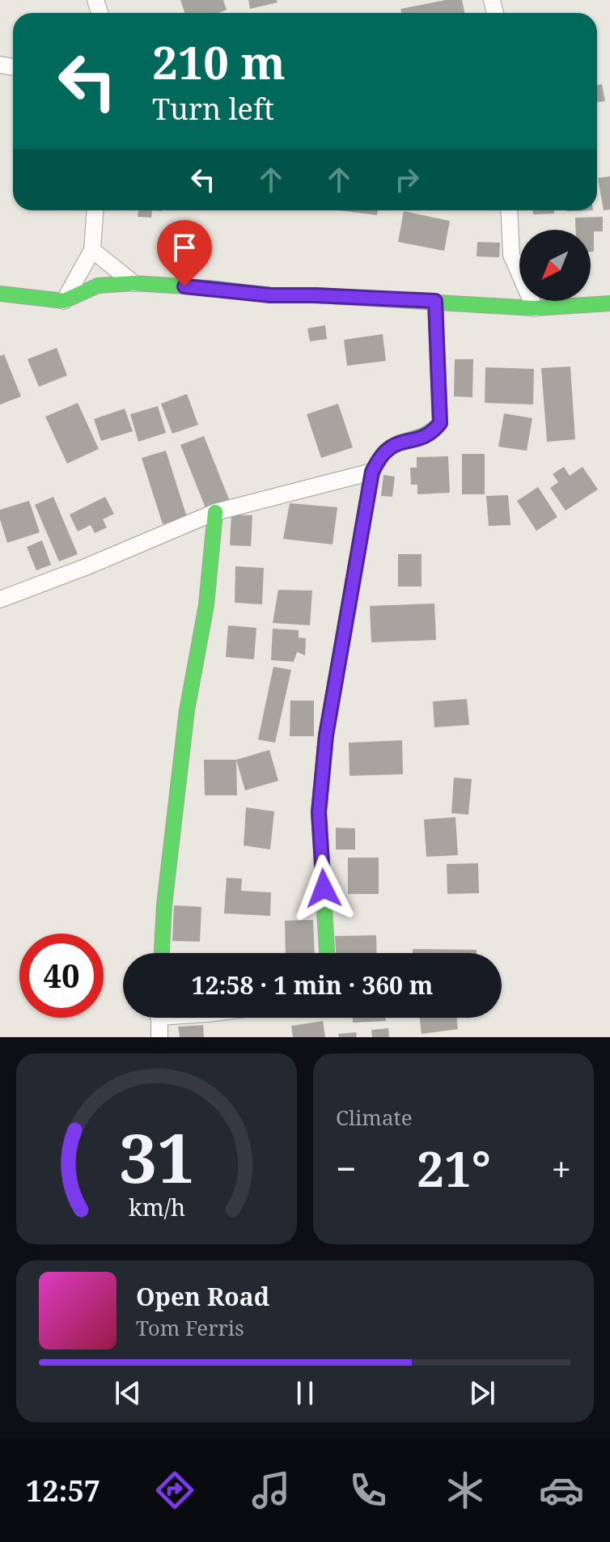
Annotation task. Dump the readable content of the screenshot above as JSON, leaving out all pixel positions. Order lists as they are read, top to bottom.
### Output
{
  "north": "bottom left",
  "page": {
    "turn": ["210 m", "Turn left"],
    "limit": "40",
    "trip": "12:58 · 1 min · 360 m",
    "tile": "Climate",
    "heat": ["−", "21°", "+"],
    "song": ["Open Road", "Tom Ferris"],
    "tabs": "12:57",
    "gauge": ["31", "km/h"]
  }
}
